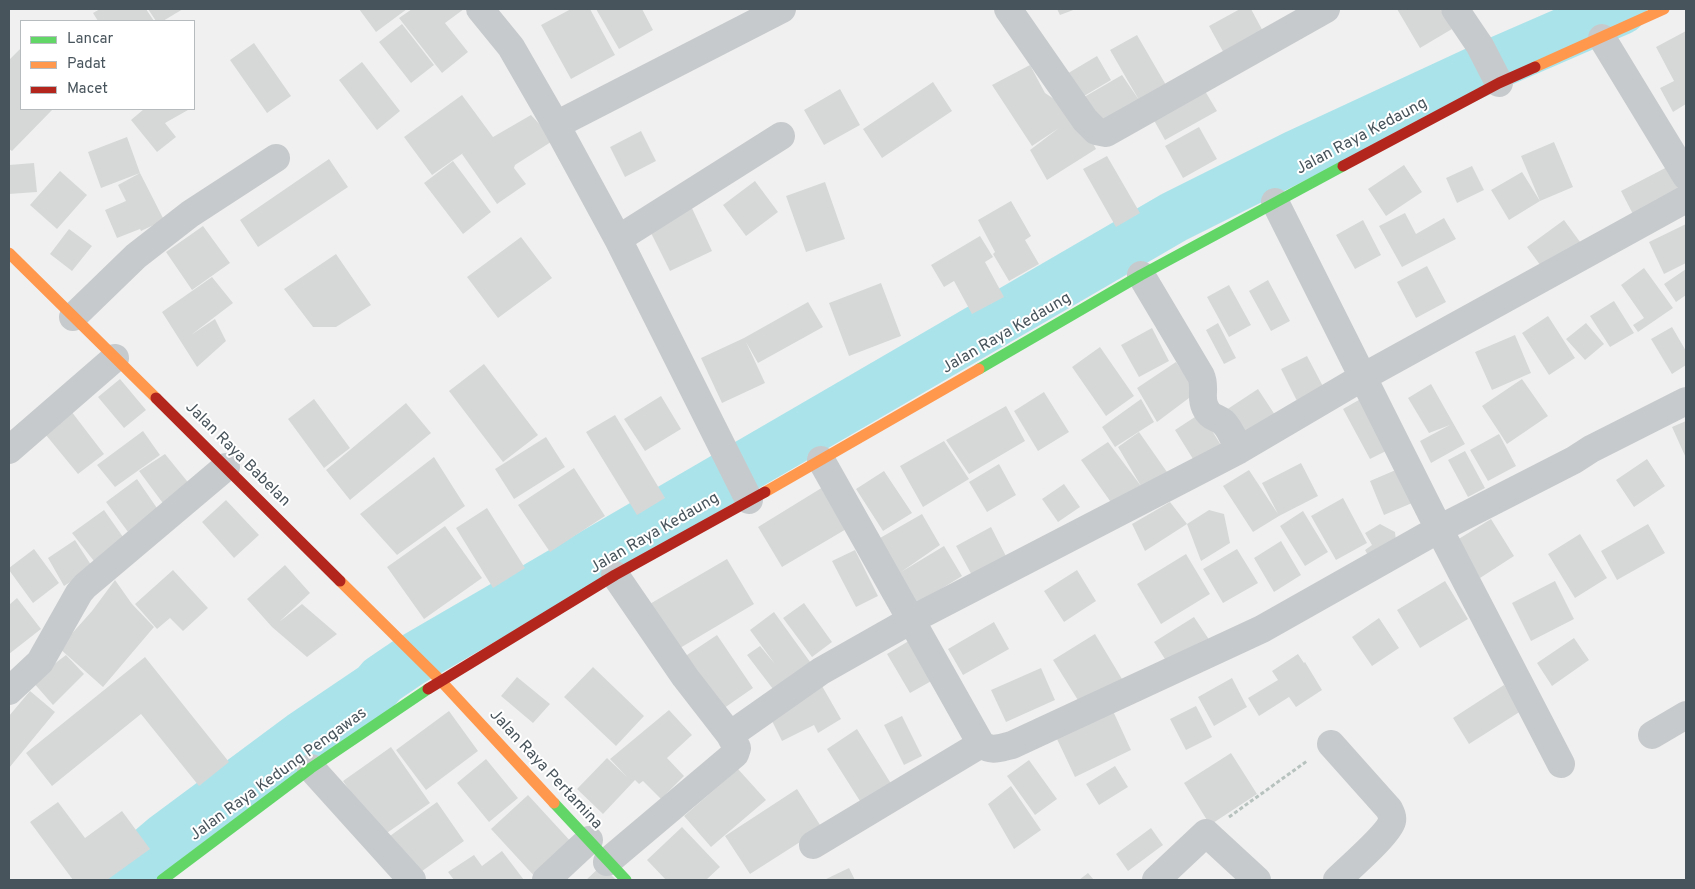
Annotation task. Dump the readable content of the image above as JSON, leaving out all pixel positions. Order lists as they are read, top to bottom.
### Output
{
  "streets": {
    "street": [
      "Jalan Raya Kedaung",
      "Jalan Raya Babelan",
      "Jalan Raya Pertamina",
      "Jalan Raya Kedung Pengawas"
    ]
  },
  "crossings": [
    ["Jalan Raya Kedaung", "Jalan Raya Babelan"],
    ["Jalan Raya Kedaung", "Jalan Raya Pertamina"],
    ["Jalan Raya Kedaung", "Jalan Raya Kedung Pengawas"],
    ["Jalan Raya Babelan", "Jalan Raya Pertamina"],
    ["Jalan Raya Babelan", "Jalan Raya Kedung Pengawas"],
    ["Jalan Raya Pertamina", "Jalan Raya Kedung Pengawas"]
  ],
  "legend": ["Lancar", "Padat", "Macet"]
}
